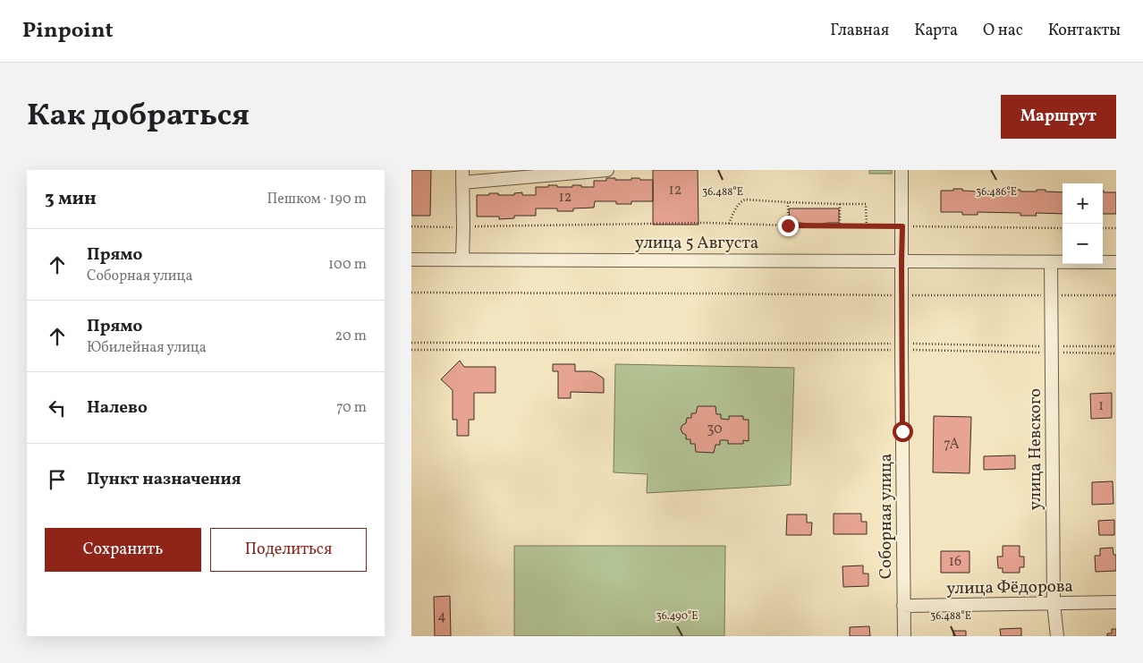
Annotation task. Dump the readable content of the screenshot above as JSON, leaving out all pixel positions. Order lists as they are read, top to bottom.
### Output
{
  "streets": {
    "street": [
      "улица 5 Августа",
      "улица Невского",
      "Соборная улица",
      "улица Фёдорова"
    ]
  },
  "crossings": [
    ["улица 5 Августа", "улица Невского"],
    ["улица 5 Августа", "Соборная улица"],
    ["улица Невского", "улица Фёдорова"],
    ["Соборная улица", "улица Фёдорова"]
  ],
  "house_numbers": [
    "12",
    "12",
    "1",
    "30",
    "7А",
    "16",
    "4"
  ],
  "page": {
    "header": "Pinpoint",
    "nav": [
      "Главная",
      "Карта",
      "О нас",
      "Контакты"
    ],
    "title": "Как добраться",
    "buttons": [
      "Маршрут",
      ["Сохранить", "Поделиться"]
    ],
    "heading": ["3 мин", "Пешком · 190 m"],
    "map_buttons": ["+", "−"],
    "list": [
      ["Прямо", "Соборная улица", "100 m"],
      ["Прямо", "Юбилейная улица", "20 m"],
      ["Налево", "70 m"],
      "Пункт назначения"
    ]
  },
  "coordinates": ["36.488°E", "36.486°E", "36.490°E"]
}
